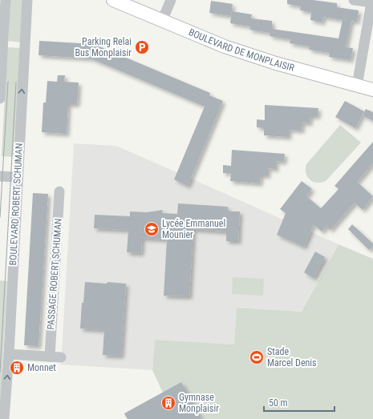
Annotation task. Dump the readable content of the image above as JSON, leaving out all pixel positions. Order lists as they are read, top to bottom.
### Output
{
  "streets": {
    "main road": ["BOULEVARD DE MONPLAISIR"],
    "street": ["BOULEVARD ROBERT SCHUMAN", "PASSAGE ROBERT SCHUMAN"]
  },
  "places": {
    "parking": ["Parking Relai Bus Monplaisir"],
    "school or university": ["Lycée Emmanuel Mounier"],
    "sports": ["Stade Marcel Denis"],
    "building": ["Monnet", "Gymnase Monplaisir"]
  },
  "scale_bar": "50 m"
}
